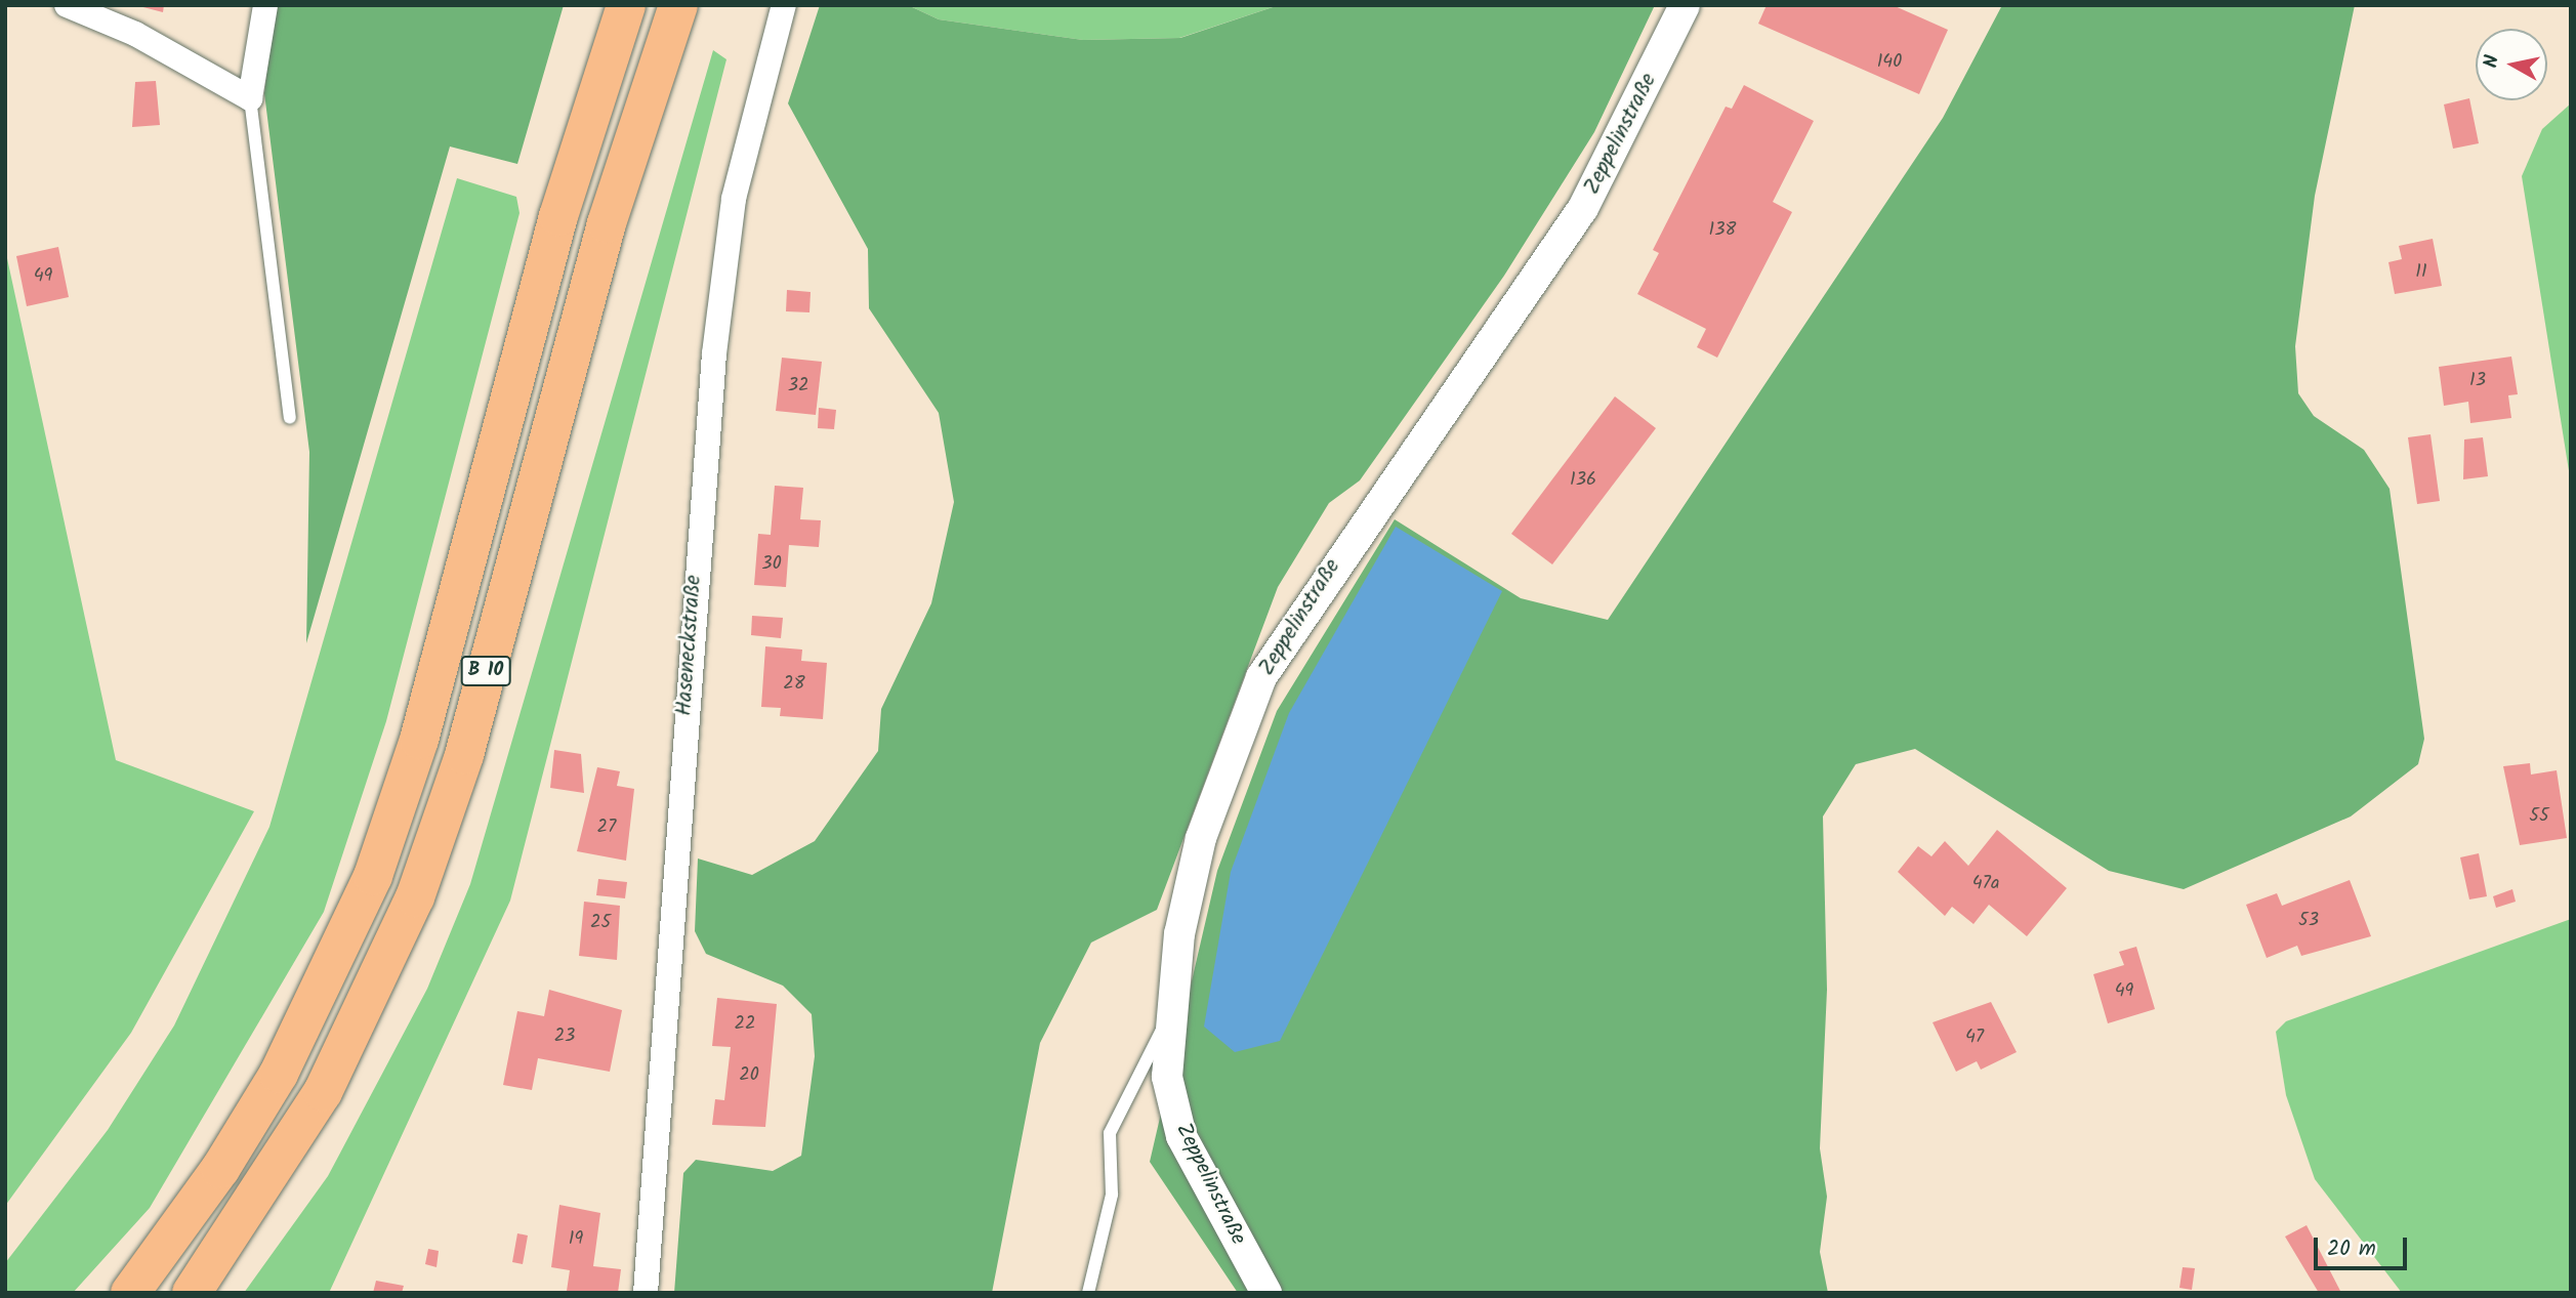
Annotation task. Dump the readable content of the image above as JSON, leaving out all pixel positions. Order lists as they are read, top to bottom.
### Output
{
  "streets": {
    "highway": ["B 10"],
    "street": ["Zeppelinstraße", "Haseneckstraße"]
  },
  "house_numbers": [
    "140",
    "138",
    "11",
    "49",
    "13",
    "32",
    "136",
    "30",
    "28",
    "55",
    "27",
    "47a",
    "53",
    "25",
    "49",
    "22",
    "23",
    "47",
    "20",
    "19"
  ],
  "scale_bar": "20 m",
  "north": "left"
}
